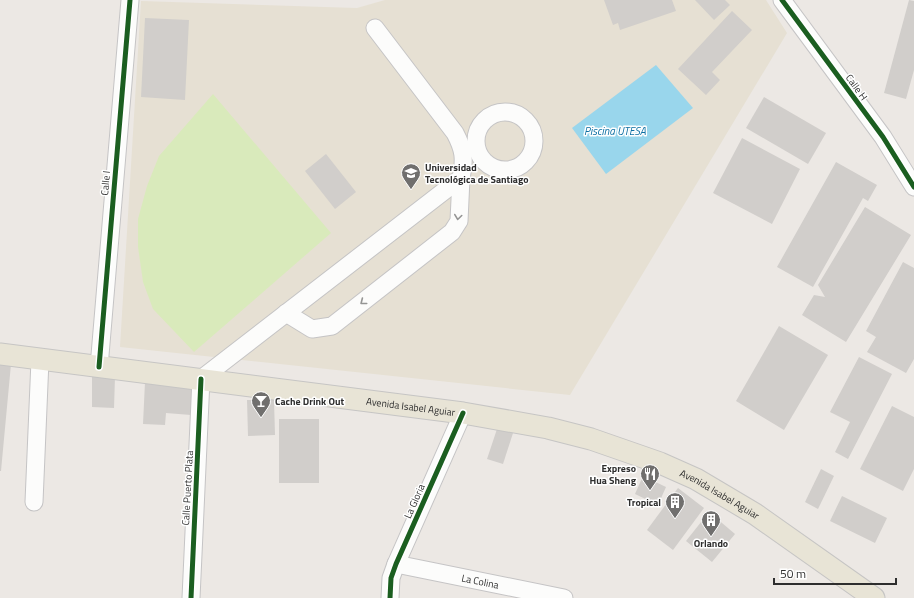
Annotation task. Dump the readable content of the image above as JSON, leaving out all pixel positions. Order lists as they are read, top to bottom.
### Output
{
  "streets": {
    "main road": ["Avenida Isabel Aguiar"],
    "street": [
      "Calle H",
      "Calle I",
      "Calle Puerto Plata",
      "La Gloria",
      "La Colina"
    ]
  },
  "crossings": [
    ["Calle I", "Avenida Isabel Aguiar"],
    ["Avenida Isabel Aguiar", "Calle Puerto Plata"],
    ["Avenida Isabel Aguiar", "La Gloria"],
    ["La Gloria", "La Colina"]
  ],
  "water": ["Piscina UTESA"],
  "places": {
    "school or university": ["Universidad Tecnológica de Santiago"],
    "bar": ["Cache Drink Out"],
    "restaurant": ["Expreso Hua Sheng"],
    "building": ["Tropical", "Orlando"]
  },
  "scale_bar": "50 m"
}
